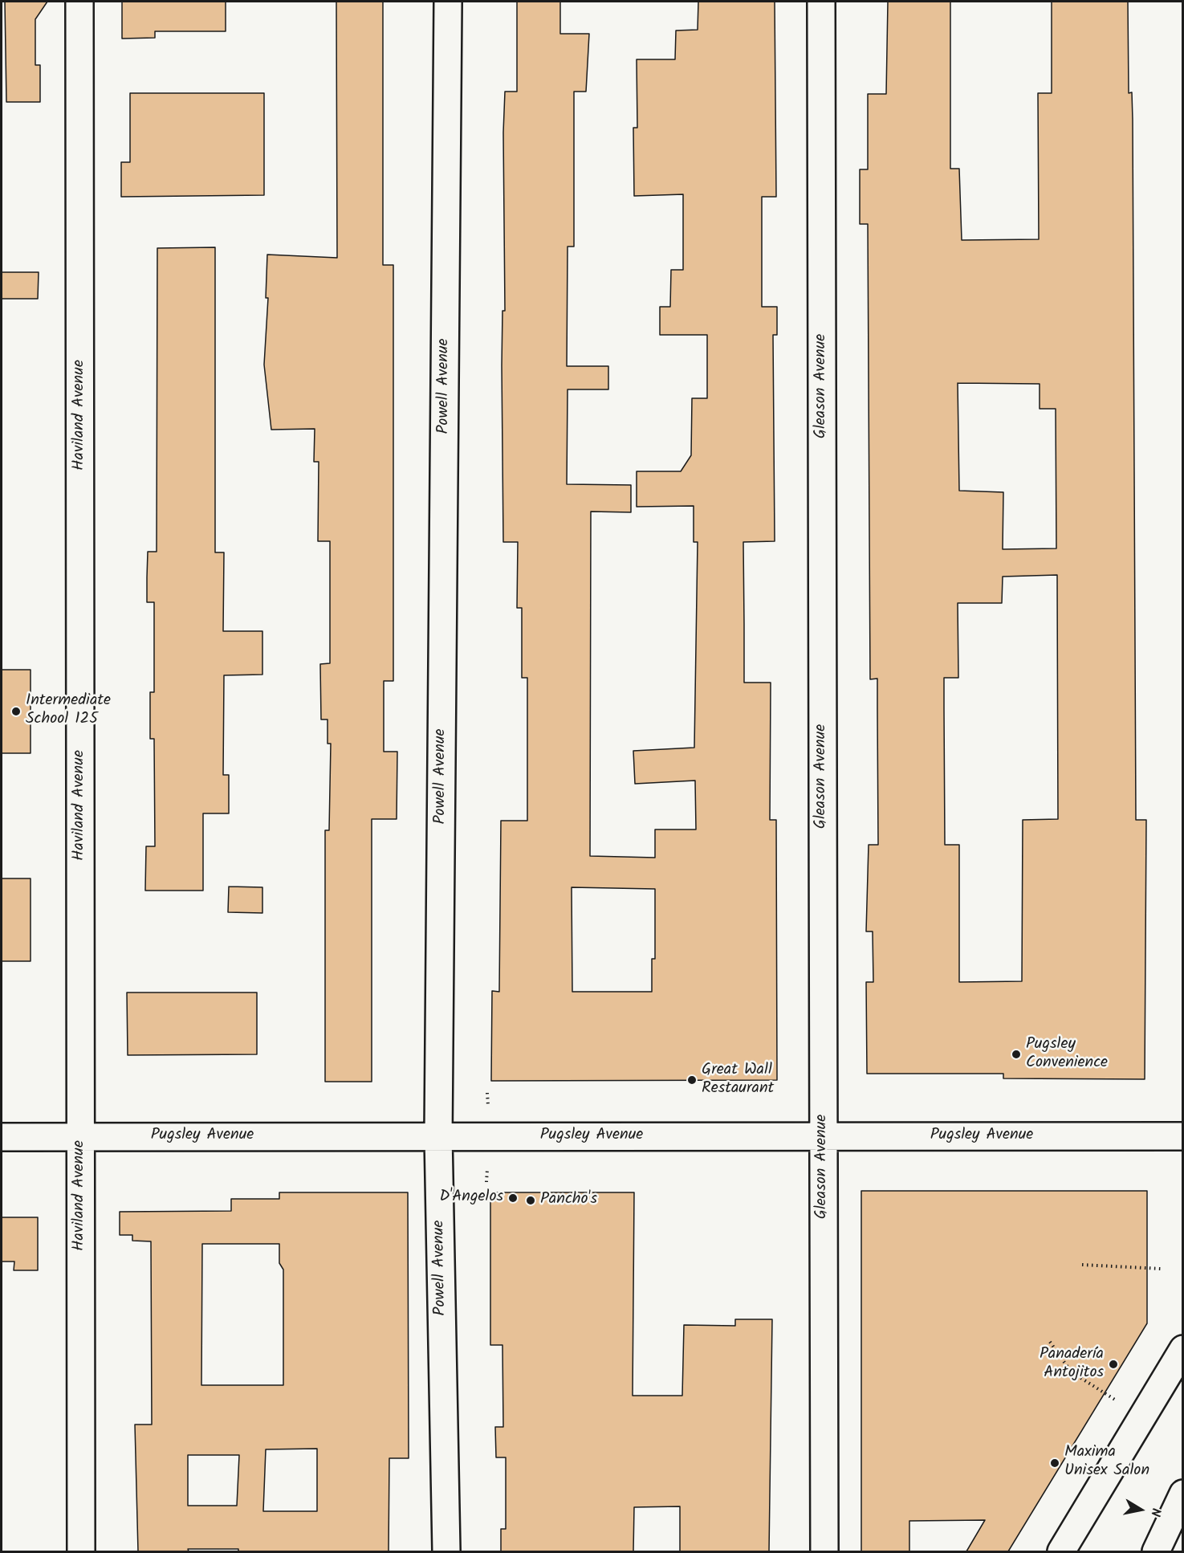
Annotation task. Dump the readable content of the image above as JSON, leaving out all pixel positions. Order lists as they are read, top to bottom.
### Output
{
  "streets": {
    "main road": [
      "Powell Avenue",
      "Gleason Avenue",
      "Haviland Avenue",
      "Pugsley Avenue"
    ]
  },
  "crossings": [
    ["Powell Avenue", "Pugsley Avenue"],
    ["Gleason Avenue", "Pugsley Avenue"],
    ["Haviland Avenue", "Pugsley Avenue"]
  ],
  "places": [
    "Intermediate School 125",
    "Pugsley Convenience",
    "Great Wall Restaurant",
    "D'Angelos",
    "Pancho's",
    "Panadería Antojitos",
    "Maxima Unisex Salon"
  ],
  "north": "right"
}
